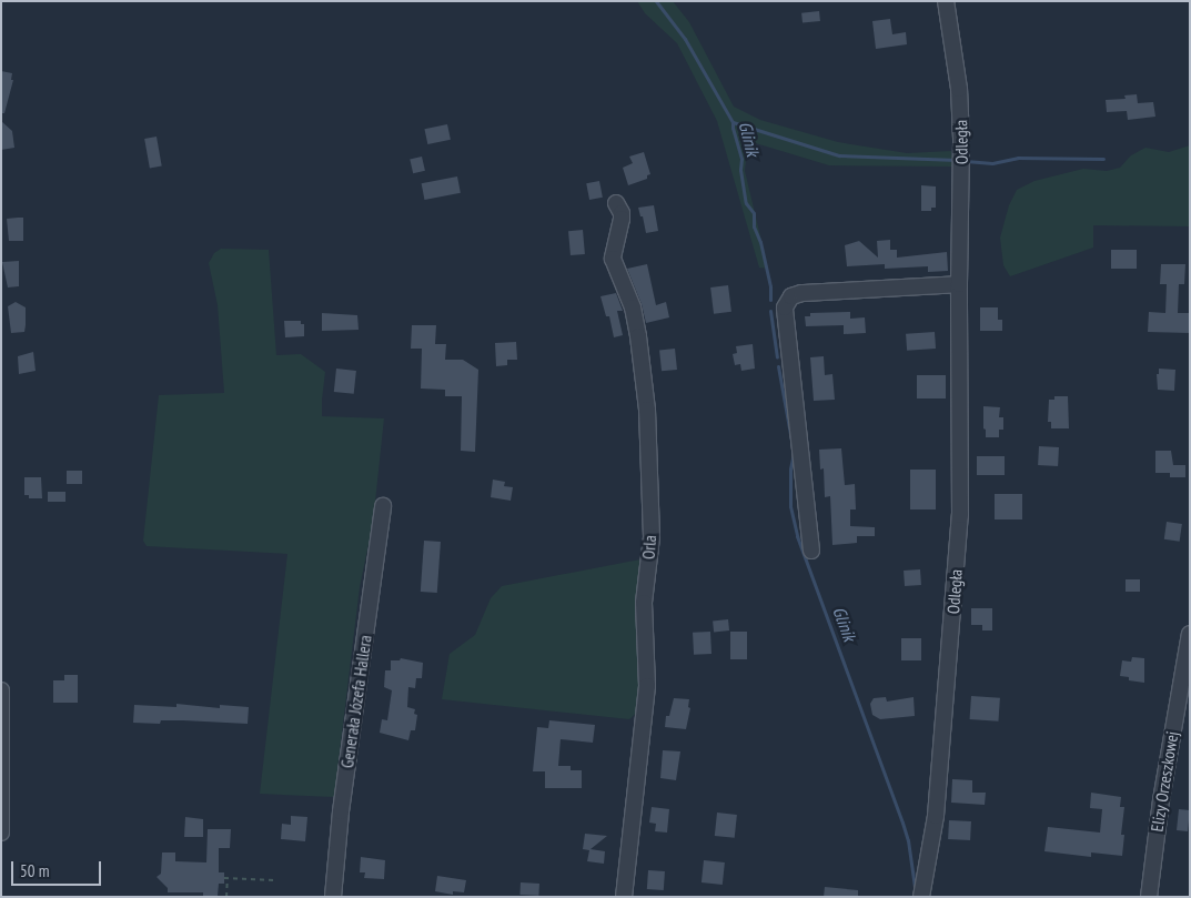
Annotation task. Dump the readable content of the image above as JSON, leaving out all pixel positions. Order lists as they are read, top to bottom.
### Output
{
  "streets": {
    "street": [
      "Odległa",
      "Orla",
      "Generała Józefa Hallera",
      "Elizy Orzeszkowej"
    ]
  },
  "water": ["Glinik"],
  "scale_bar": "50 m"
}
